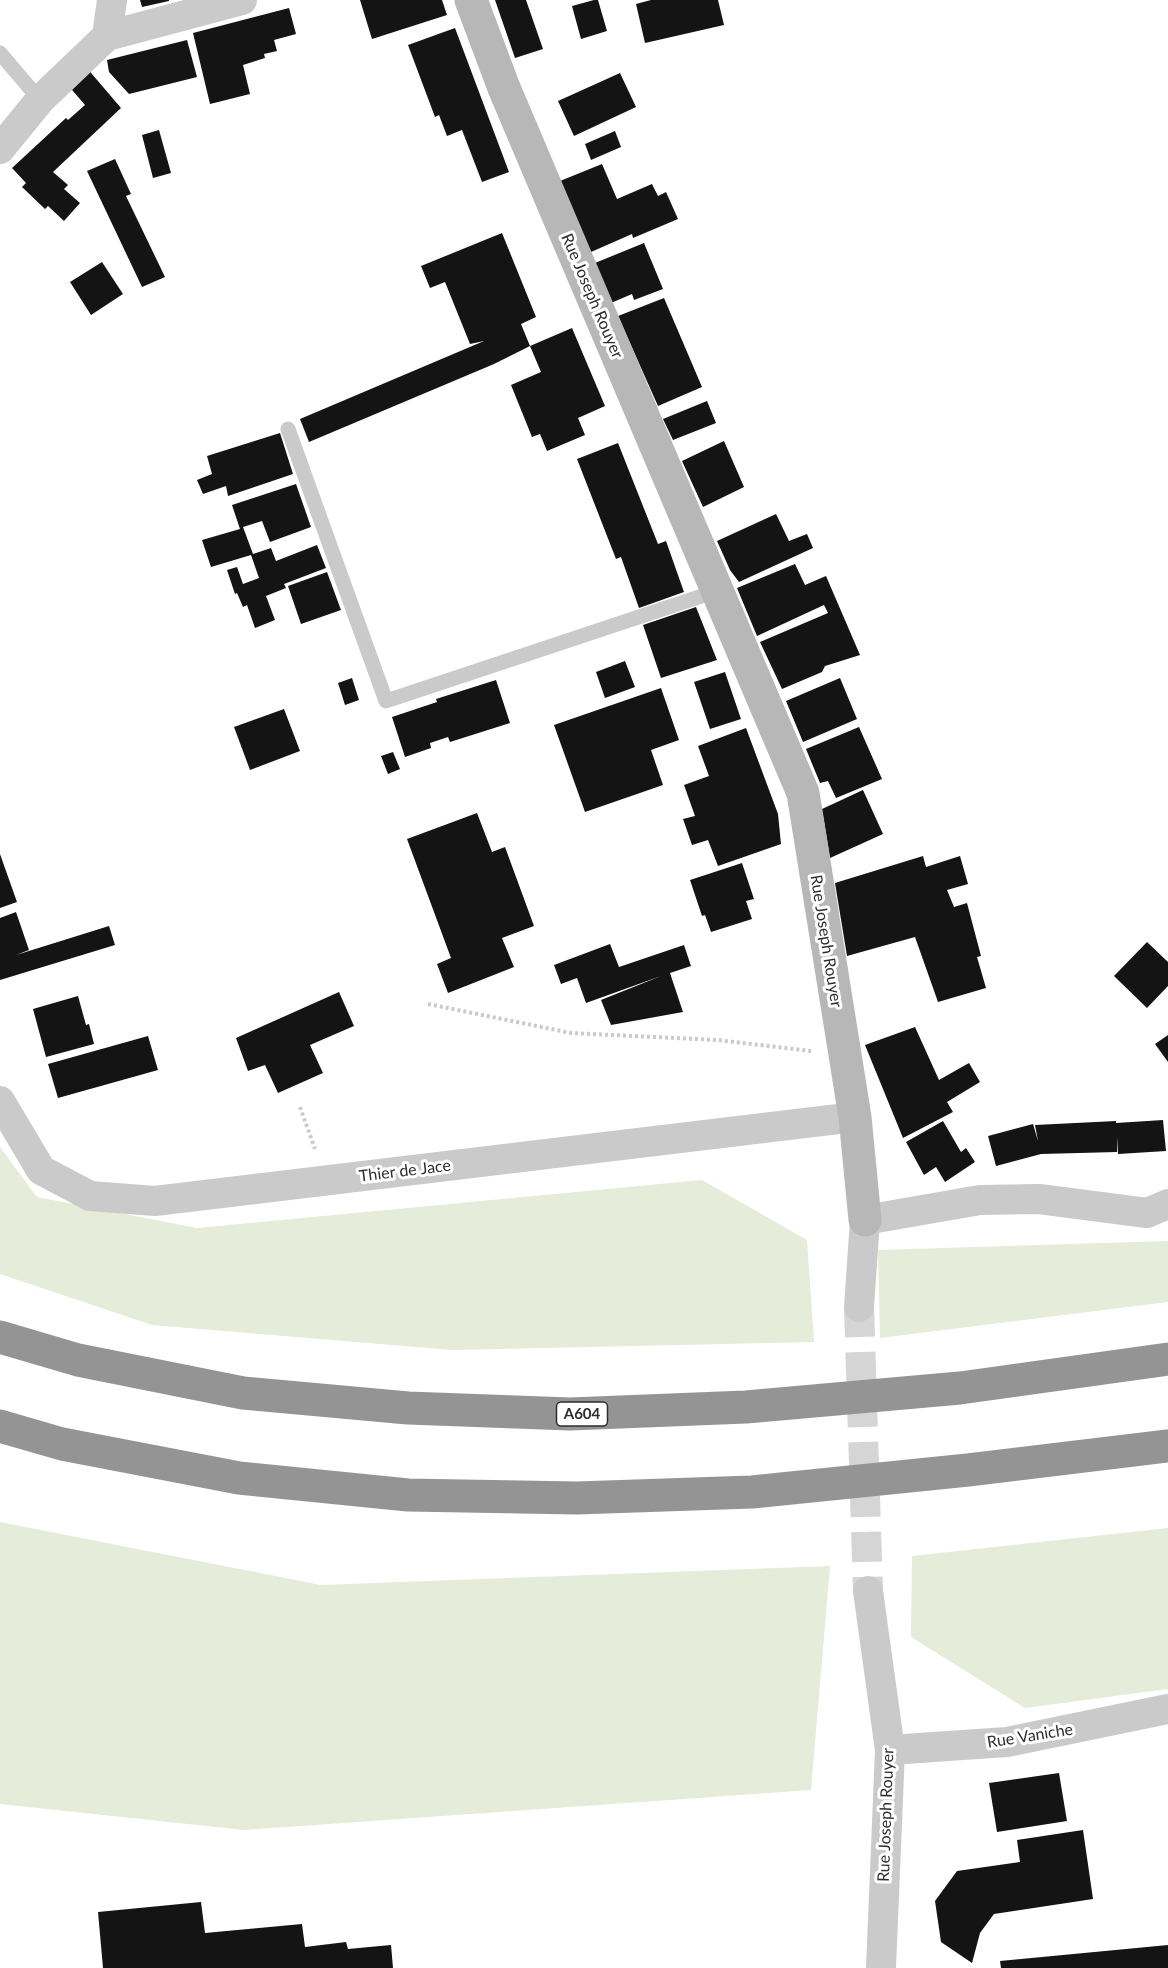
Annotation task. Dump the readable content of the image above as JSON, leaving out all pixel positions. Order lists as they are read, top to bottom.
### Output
{
  "streets": {
    "highway": ["A604"],
    "street": ["Rue Joseph Rouyer", "Thier de Jace", "Rue Vaniche"]
  },
  "crossings": [
    ["Rue Joseph Rouyer", "Thier de Jace"],
    ["Rue Joseph Rouyer", "Rue Vaniche"]
  ]
}
